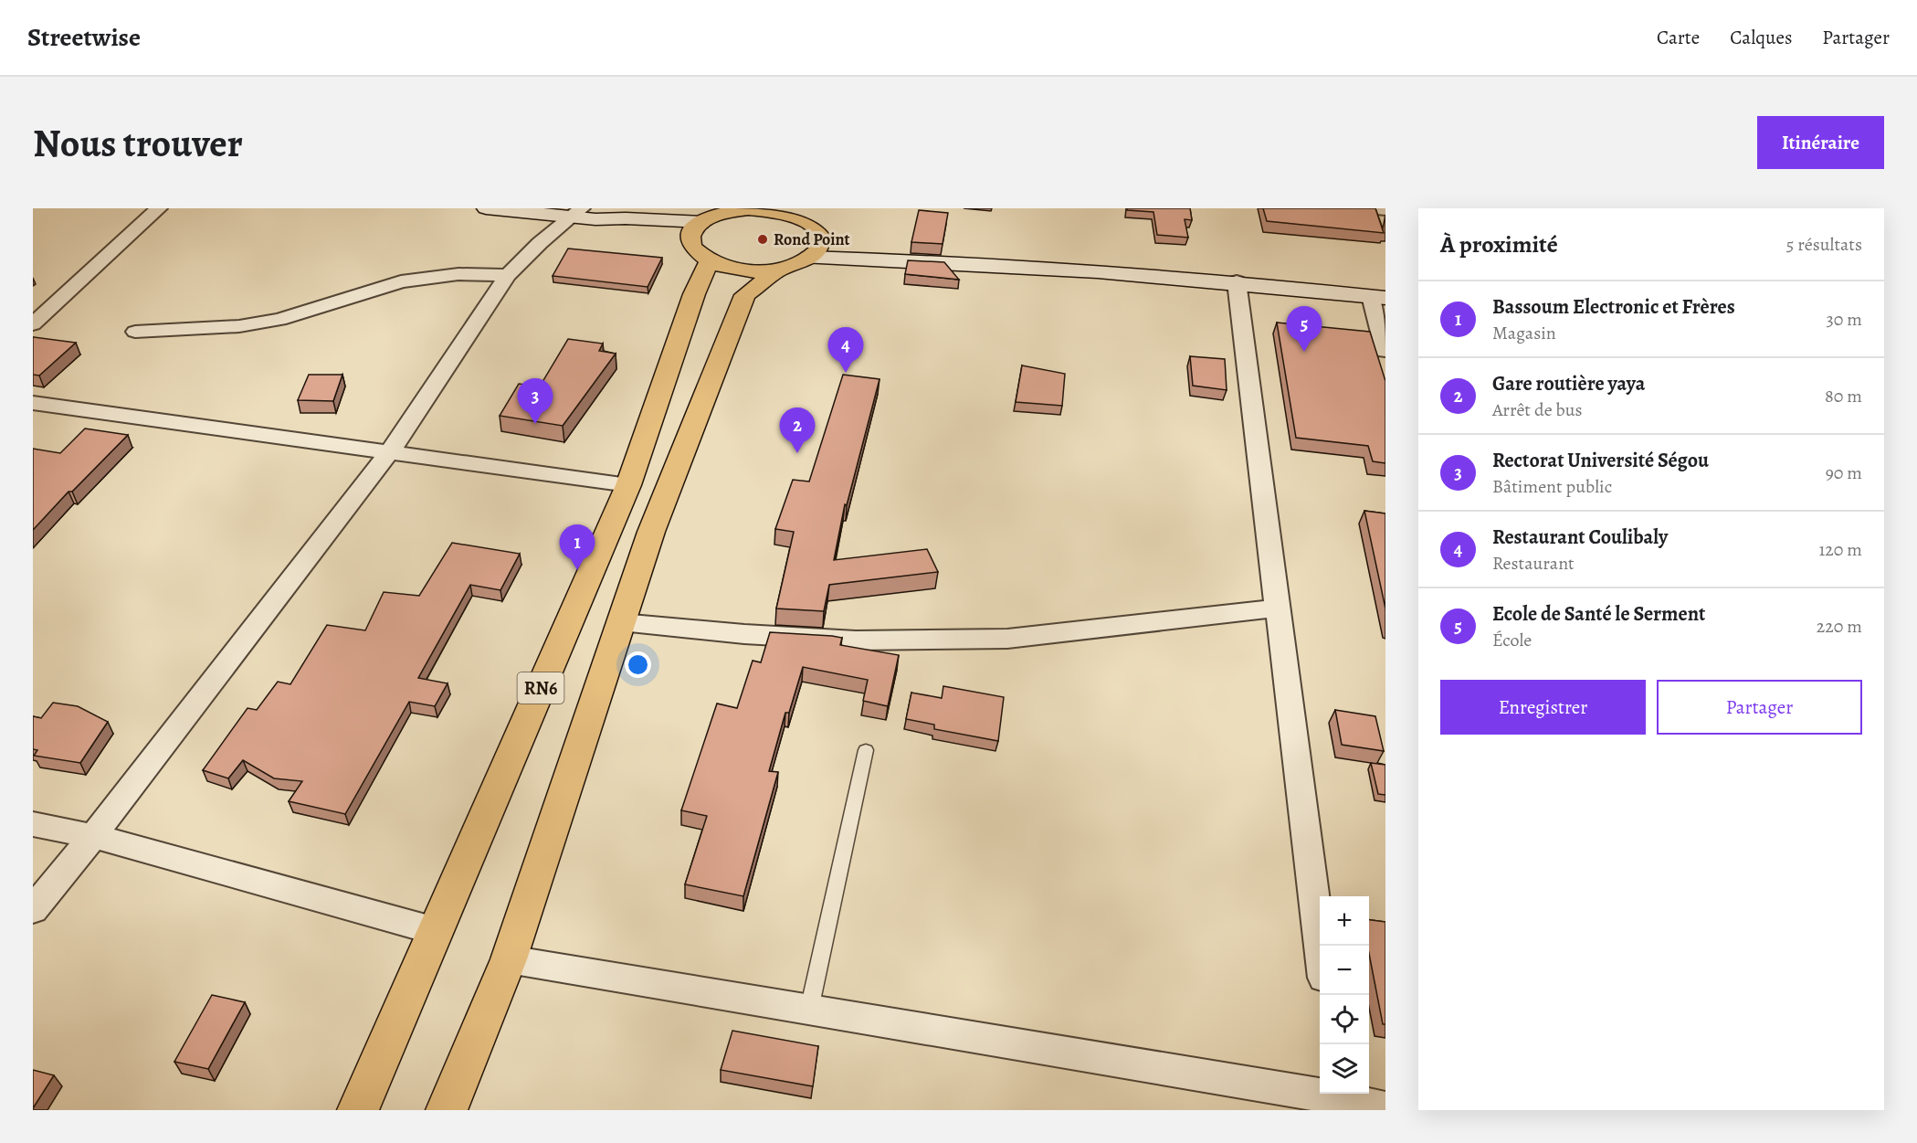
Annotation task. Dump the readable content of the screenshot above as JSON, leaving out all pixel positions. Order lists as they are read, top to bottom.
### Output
{
  "streets": {
    "highway": ["RN6"]
  },
  "places": ["Rond Point"],
  "page": {
    "header": "Streetwise",
    "nav": ["Carte", "Calques", "Partager"],
    "buttons": [
      "Itinéraire",
      ["Enregistrer", "Partager"]
    ],
    "title": "Nous trouver",
    "heading": ["À proximité", "5 résultats"],
    "list": [
      {
        "mark": "1",
        "name": "Bassoum Electronic et Frères",
        "note": "Magasin",
        "value": "30 m"
      },
      {
        "mark": "2",
        "name": "Gare routière yaya",
        "note": "Arrêt de bus",
        "value": "80 m"
      },
      {
        "mark": "3",
        "name": "Rectorat Université Ségou",
        "note": "Bâtiment public",
        "value": "90 m"
      },
      {
        "mark": "4",
        "name": "Restaurant Coulibaly",
        "note": "Restaurant",
        "value": "120 m"
      },
      {
        "mark": "5",
        "name": "Ecole de Santé le Serment",
        "note": "École",
        "value": "220 m"
      }
    ],
    "pins": [
      "5",
      "4",
      "3",
      "2",
      "1"
    ],
    "map_buttons": ["+", "−"]
  }
}
